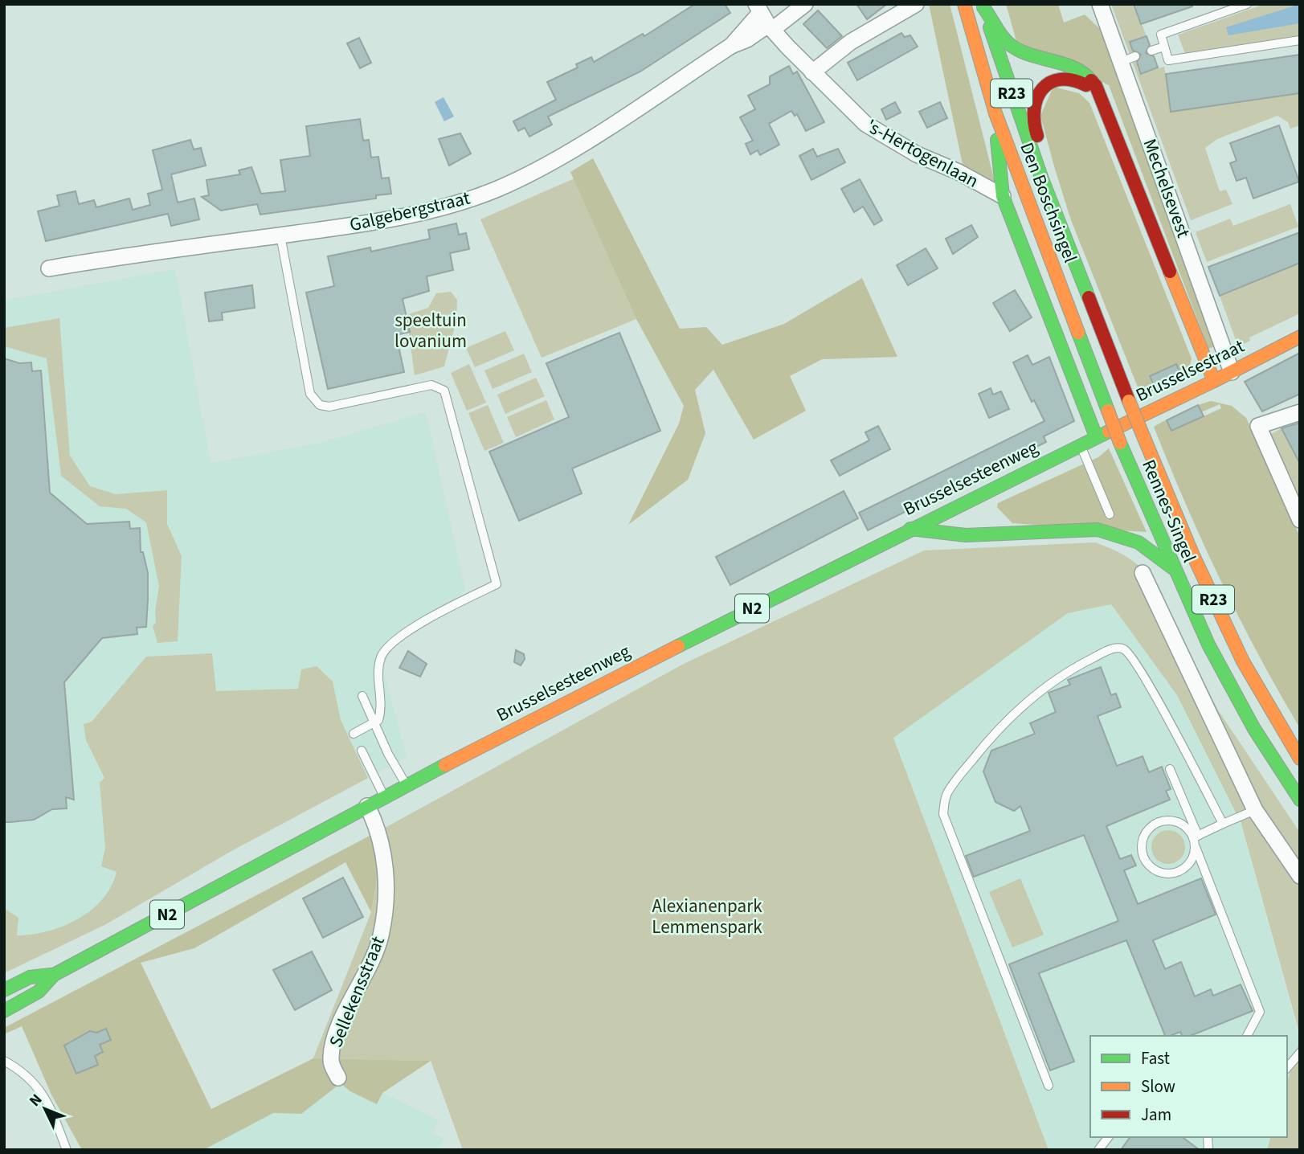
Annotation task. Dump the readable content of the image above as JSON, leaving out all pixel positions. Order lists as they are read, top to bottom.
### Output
{
  "streets": {
    "main road": [
      "R23",
      "Den Boschsingel",
      "Brusselsestraat",
      "Brusselsesteenweg",
      "Rennes-Singel",
      "N2"
    ],
    "street": [
      "'s-Hertogenlaan",
      "Mechelsevest",
      "Galgebergstraat",
      "Sellekensstraat"
    ]
  },
  "crossings": [
    ["'s-Hertogenlaan", "Galgebergstraat"],
    ["Mechelsevest", "Brusselsestraat"],
    ["Den Boschsingel", "Rennes-Singel"],
    ["Brusselsestraat", "Brusselsesteenweg"],
    ["Brusselsesteenweg", "Sellekensstraat"]
  ],
  "parks": ["speeltuin lovanium", "Alexianenpark Lemmenspark"],
  "legend": ["Fast", "Slow", "Jam"],
  "north": "top left"
}
